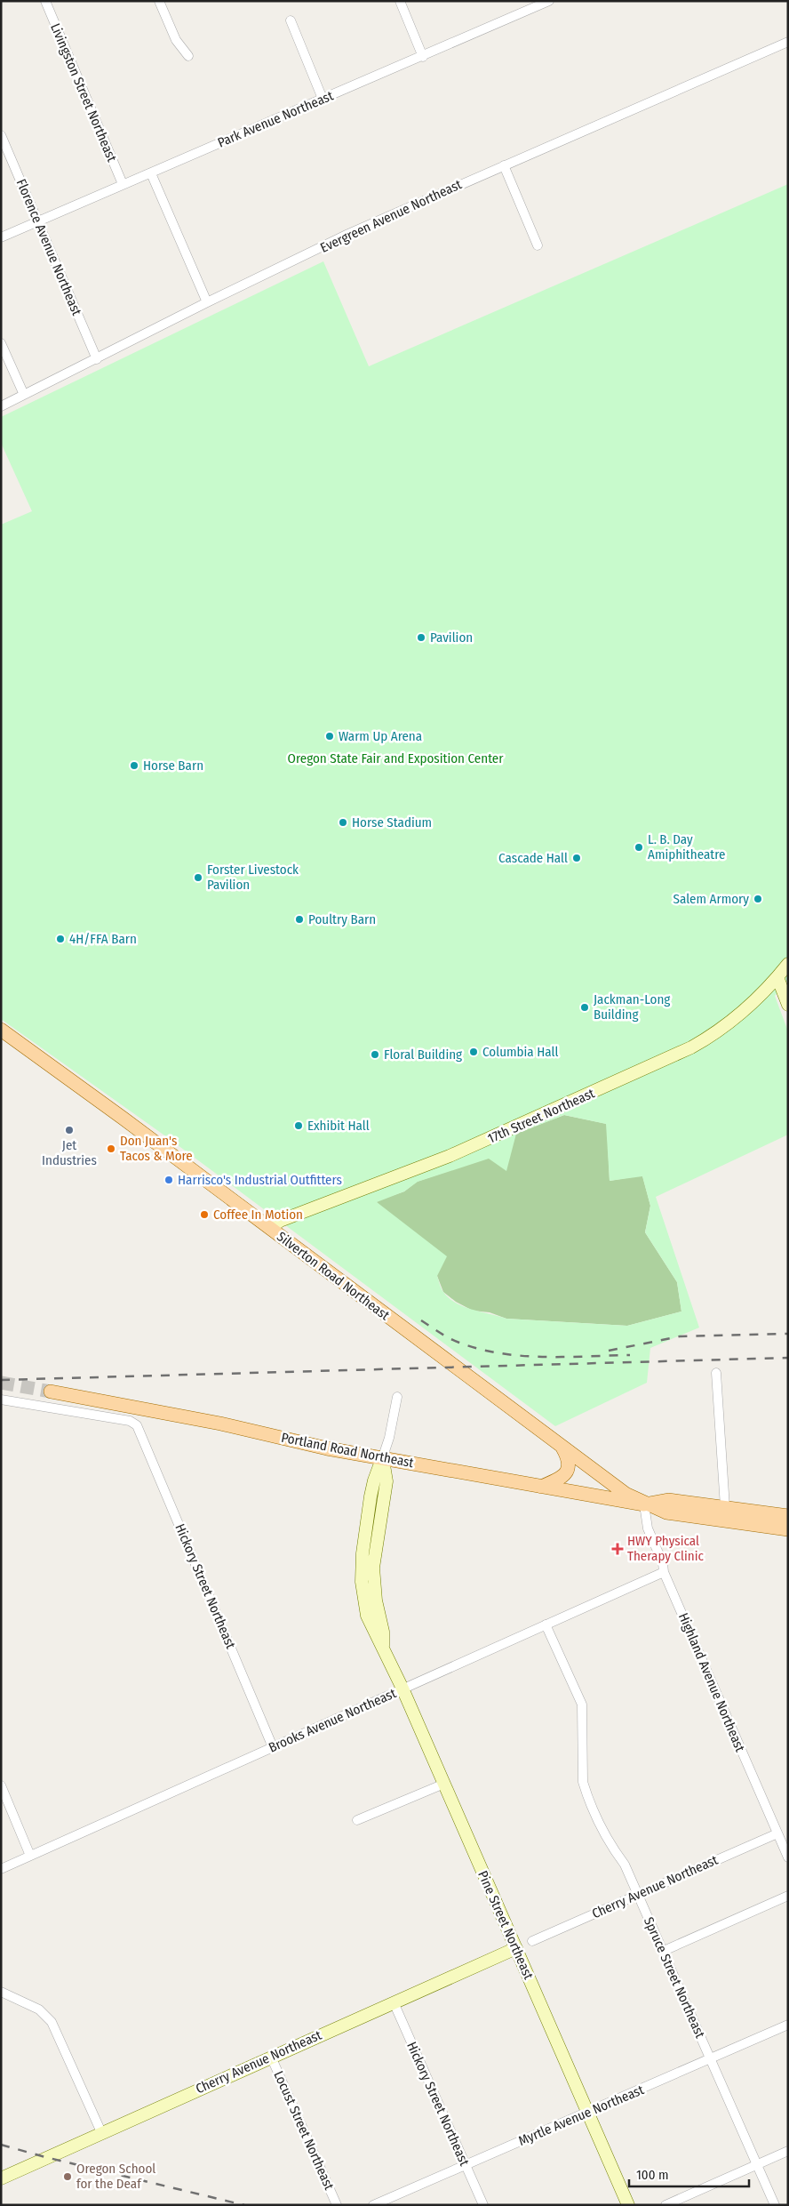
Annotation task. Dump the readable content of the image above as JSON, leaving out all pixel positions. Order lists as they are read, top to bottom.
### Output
{
  "streets": {
    "main road": [
      "17th Street Northeast",
      "Silverton Road Northeast",
      "Portland Road Northeast",
      "Cherry Avenue Northeast",
      "Pine Street Northeast"
    ],
    "street": [
      "Livingston Street Northeast",
      "Park Avenue Northeast",
      "Evergreen Avenue Northeast",
      "Florence Avenue Northeast",
      "Hickory Street Northeast",
      "Highland Avenue Northeast",
      "Brooks Avenue Northeast",
      "Spruce Street Northeast",
      "Myrtle Avenue Northeast",
      "Locust Street Northeast"
    ]
  },
  "crossings": [
    ["Livingston Street Northeast", "Park Avenue Northeast"],
    ["Park Avenue Northeast", "Florence Avenue Northeast"],
    ["Evergreen Avenue Northeast", "Florence Avenue Northeast"],
    ["17th Street Northeast", "Silverton Road Northeast"],
    ["Silverton Road Northeast", "Portland Road Northeast"],
    ["Silverton Road Northeast", "Highland Avenue Northeast"],
    ["Portland Road Northeast", "Highland Avenue Northeast"],
    ["Portland Road Northeast", "Pine Street Northeast"],
    ["Hickory Street Northeast", "Brooks Avenue Northeast"],
    ["Hickory Street Northeast", "Cherry Avenue Northeast"],
    ["Hickory Street Northeast", "Myrtle Avenue Northeast"],
    ["Highland Avenue Northeast", "Brooks Avenue Northeast"],
    ["Highland Avenue Northeast", "Cherry Avenue Northeast"],
    ["Brooks Avenue Northeast", "Pine Street Northeast"],
    ["Brooks Avenue Northeast", "Spruce Street Northeast"],
    ["Cherry Avenue Northeast", "Pine Street Northeast"],
    ["Cherry Avenue Northeast", "Spruce Street Northeast"],
    ["Cherry Avenue Northeast", "Locust Street Northeast"],
    ["Pine Street Northeast", "Myrtle Avenue Northeast"],
    ["Spruce Street Northeast", "Myrtle Avenue Northeast"]
  ],
  "parks": ["Oregon State Fair and Exposition Center"],
  "places": {
    "other": [
      "Pavilion",
      "Warm Up Arena",
      "Horse Barn",
      "Horse Stadium",
      "L. B. Day Amiphitheatre",
      "Cascade Hall",
      "Forster Livestock Pavilion",
      "Salem Armory",
      "Poultry Barn",
      "4H/FFA Barn",
      "Jackman-Long Building",
      "Columbia Hall",
      "Floral Building",
      "Exhibit Hall",
      "Jet Industries",
      "Don Juan's Tacos & More",
      "Harrisco's Industrial Outfitters",
      "Coffee In Motion",
      "Oregon School for the Deaf"
    ],
    "health": ["HWY Physical Therapy Clinic"]
  },
  "scale_bar": "100 m"
}
